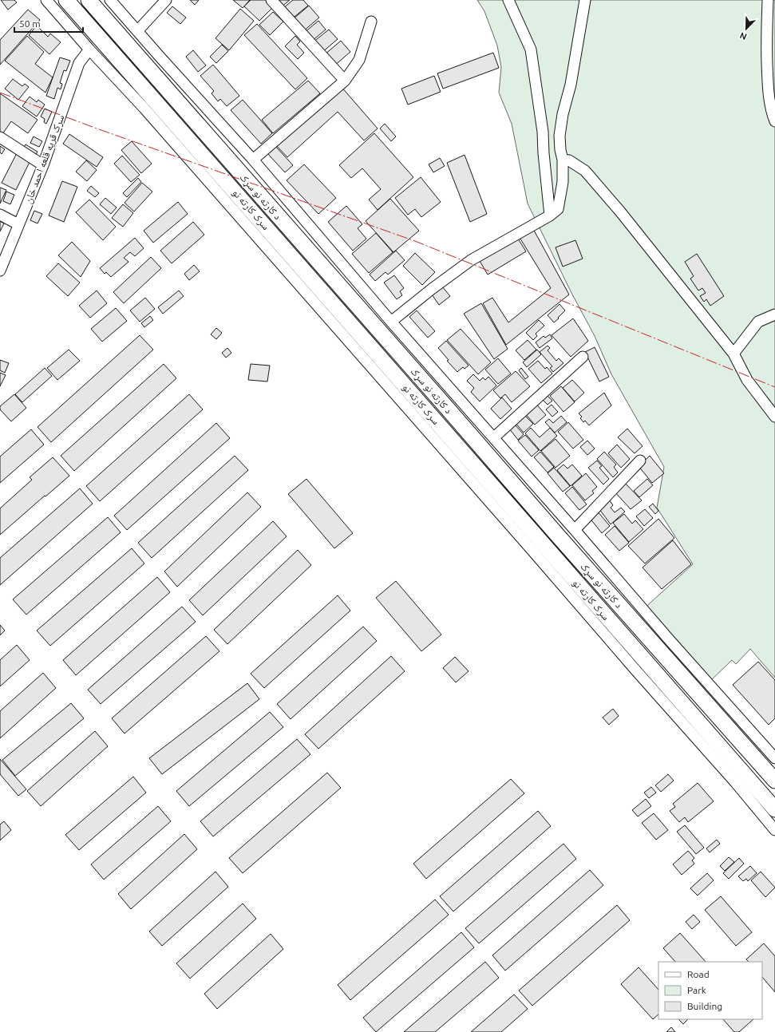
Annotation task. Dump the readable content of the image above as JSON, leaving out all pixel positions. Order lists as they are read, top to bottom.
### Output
{
  "streets": {
    "highway": ["د کارته نو سړک", "سرک کارته نو"],
    "street": ["سرک قریه قلعه احمد خان"]
  },
  "legend": ["Road", "Park", "Building"],
  "scale_bar": "50 m",
  "north": "bottom left"
}
